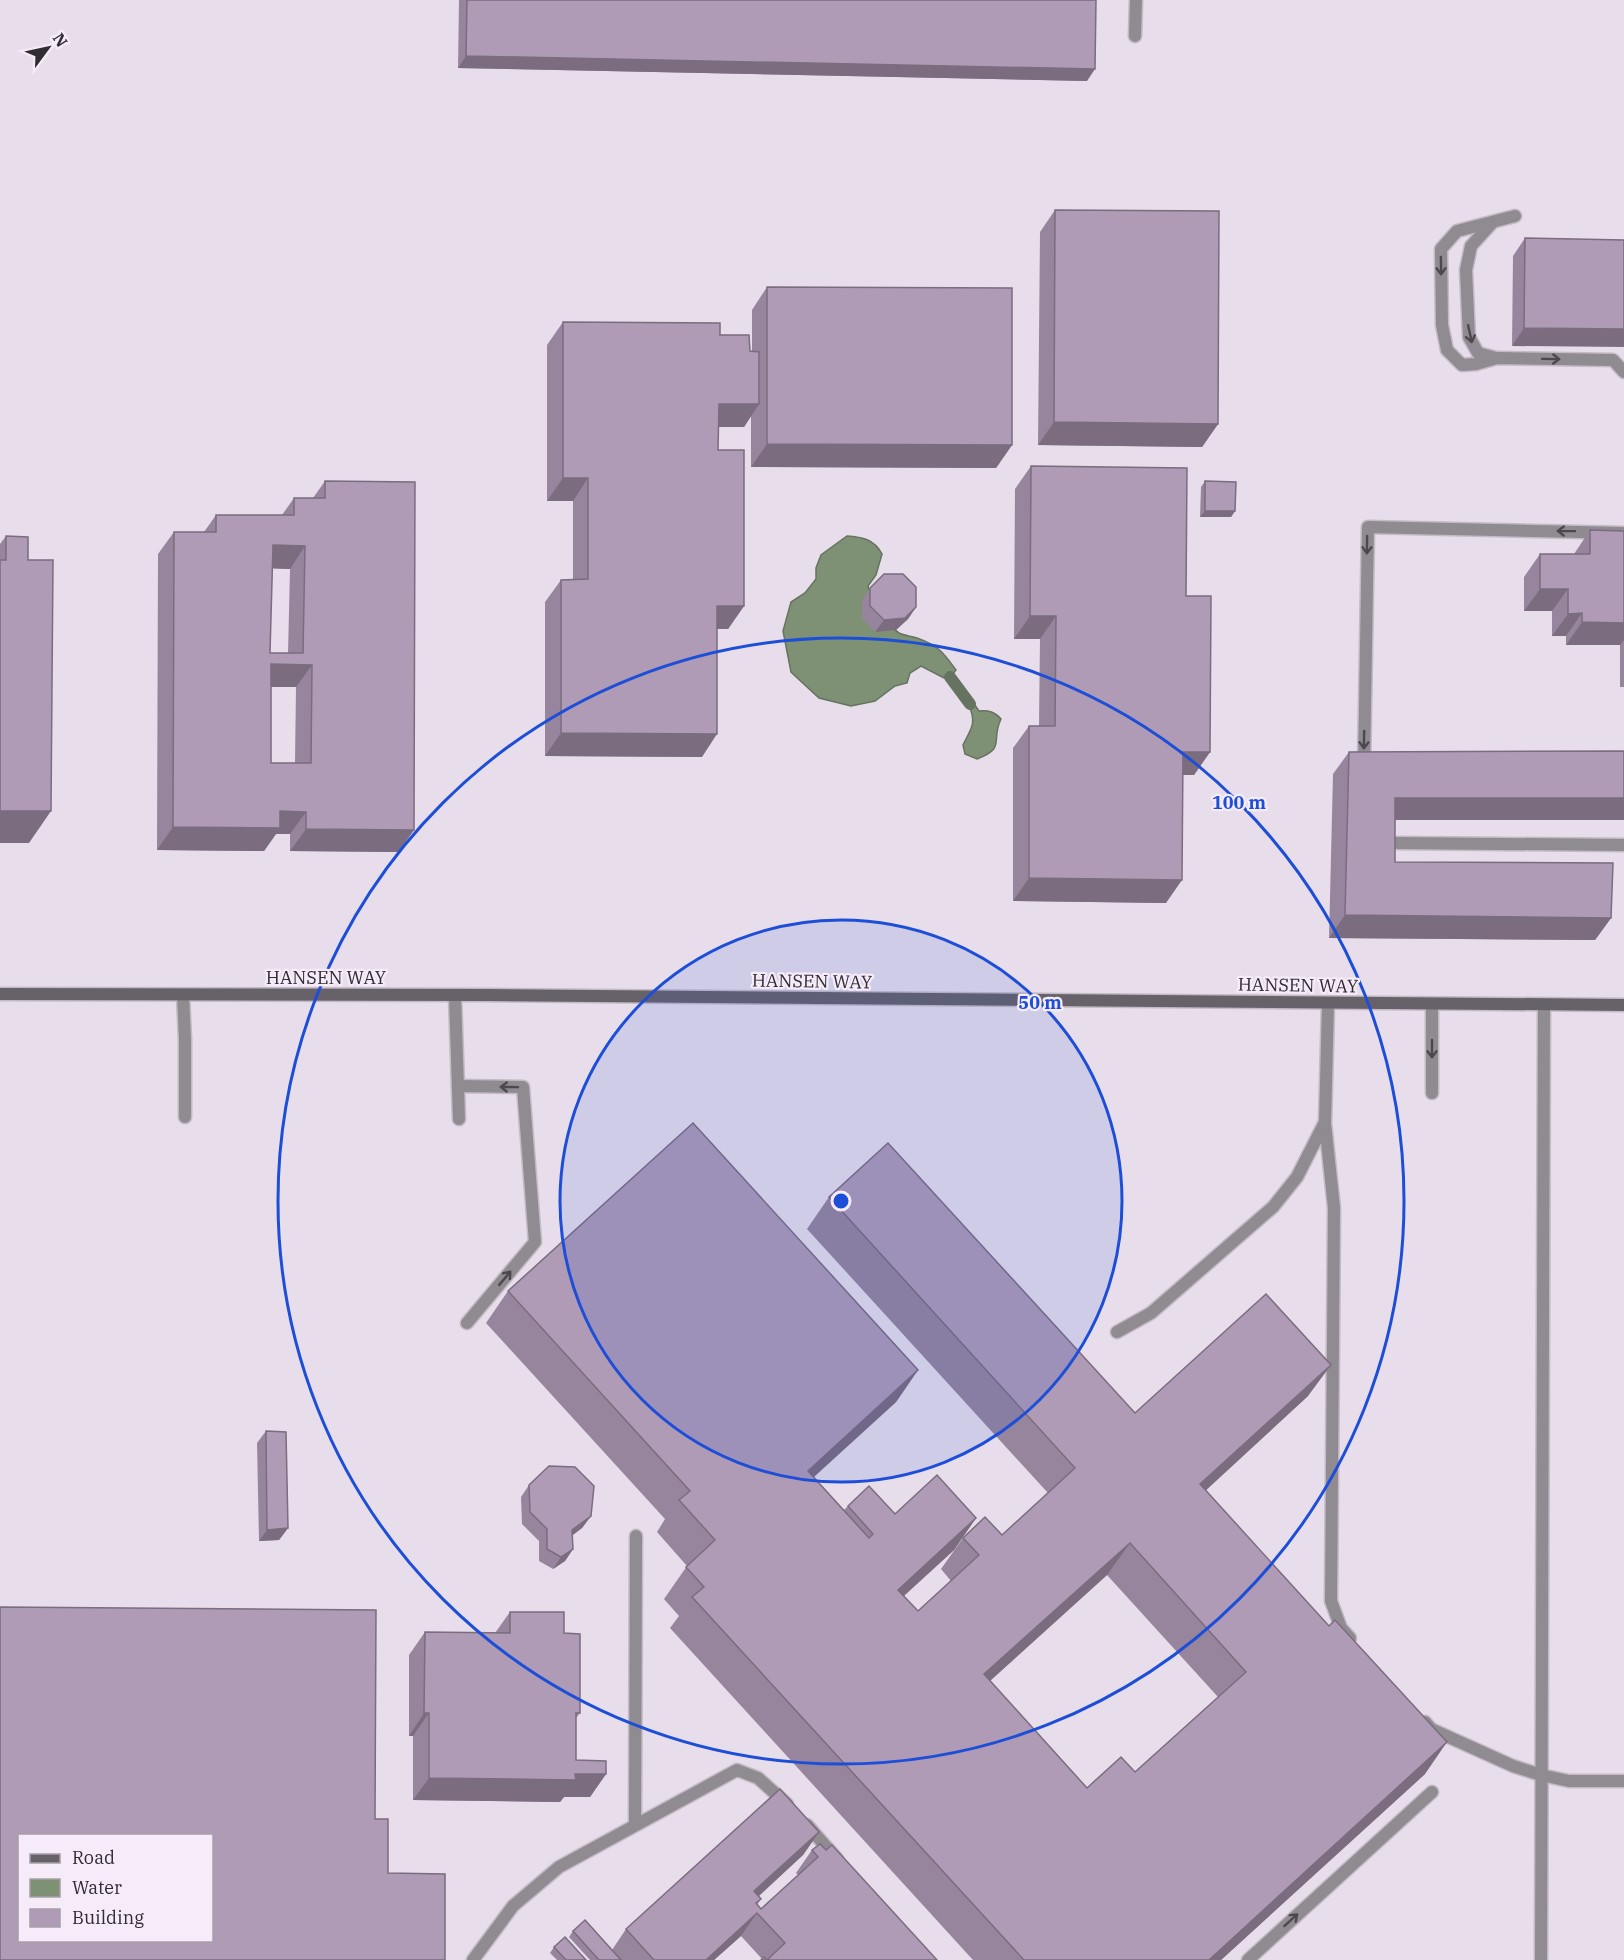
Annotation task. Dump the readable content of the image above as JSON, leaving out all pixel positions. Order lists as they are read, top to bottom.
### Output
{
  "streets": {
    "street": ["HANSEN WAY"]
  },
  "legend": ["Road", "Water", "Building"],
  "north": "top right",
  "rings": ["100 m", "50 m"]
}
